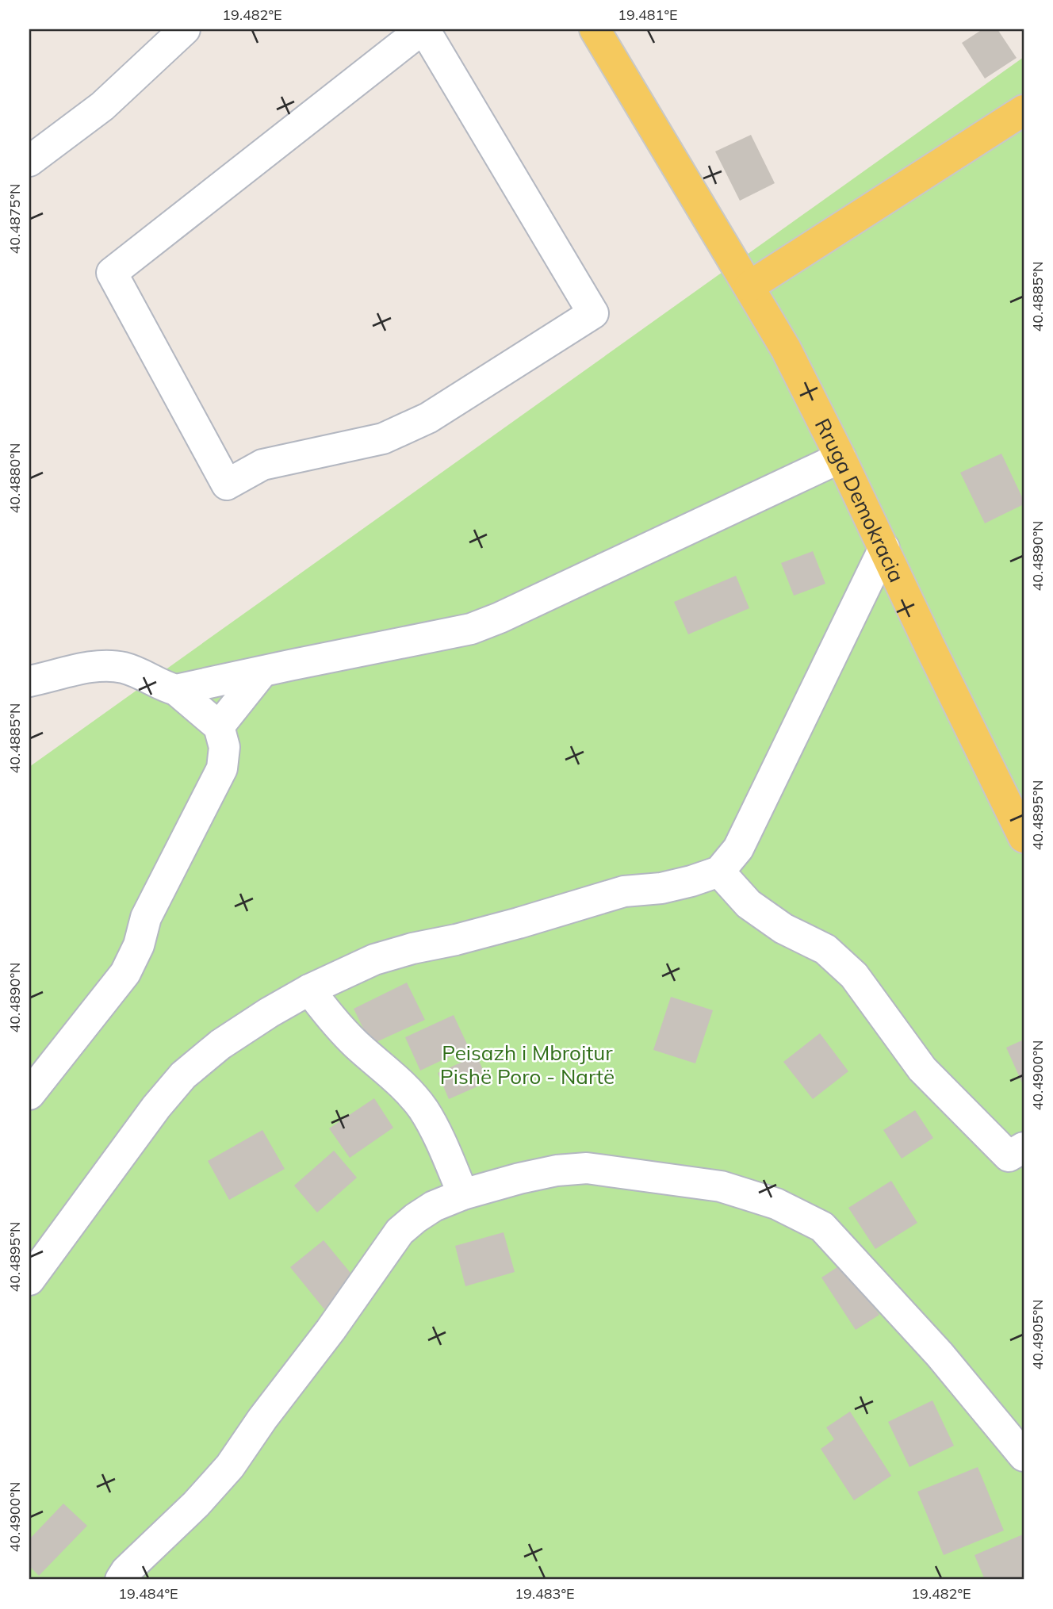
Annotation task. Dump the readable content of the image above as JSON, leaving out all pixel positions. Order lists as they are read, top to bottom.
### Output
{
  "streets": {
    "main road": ["Rruga Demokracia"]
  },
  "parks": ["Peisazh i Mbrojtur Pishë Poro - Nartë"],
  "coordinates": [
    "19.482°E",
    "19.481°E",
    "40.4875°N",
    "40.4885°N",
    "40.4880°N",
    "40.4890°N",
    "40.4895°N",
    "40.4900°N",
    "40.4905°N",
    "19.484°E",
    "19.483°E"
  ]
}
